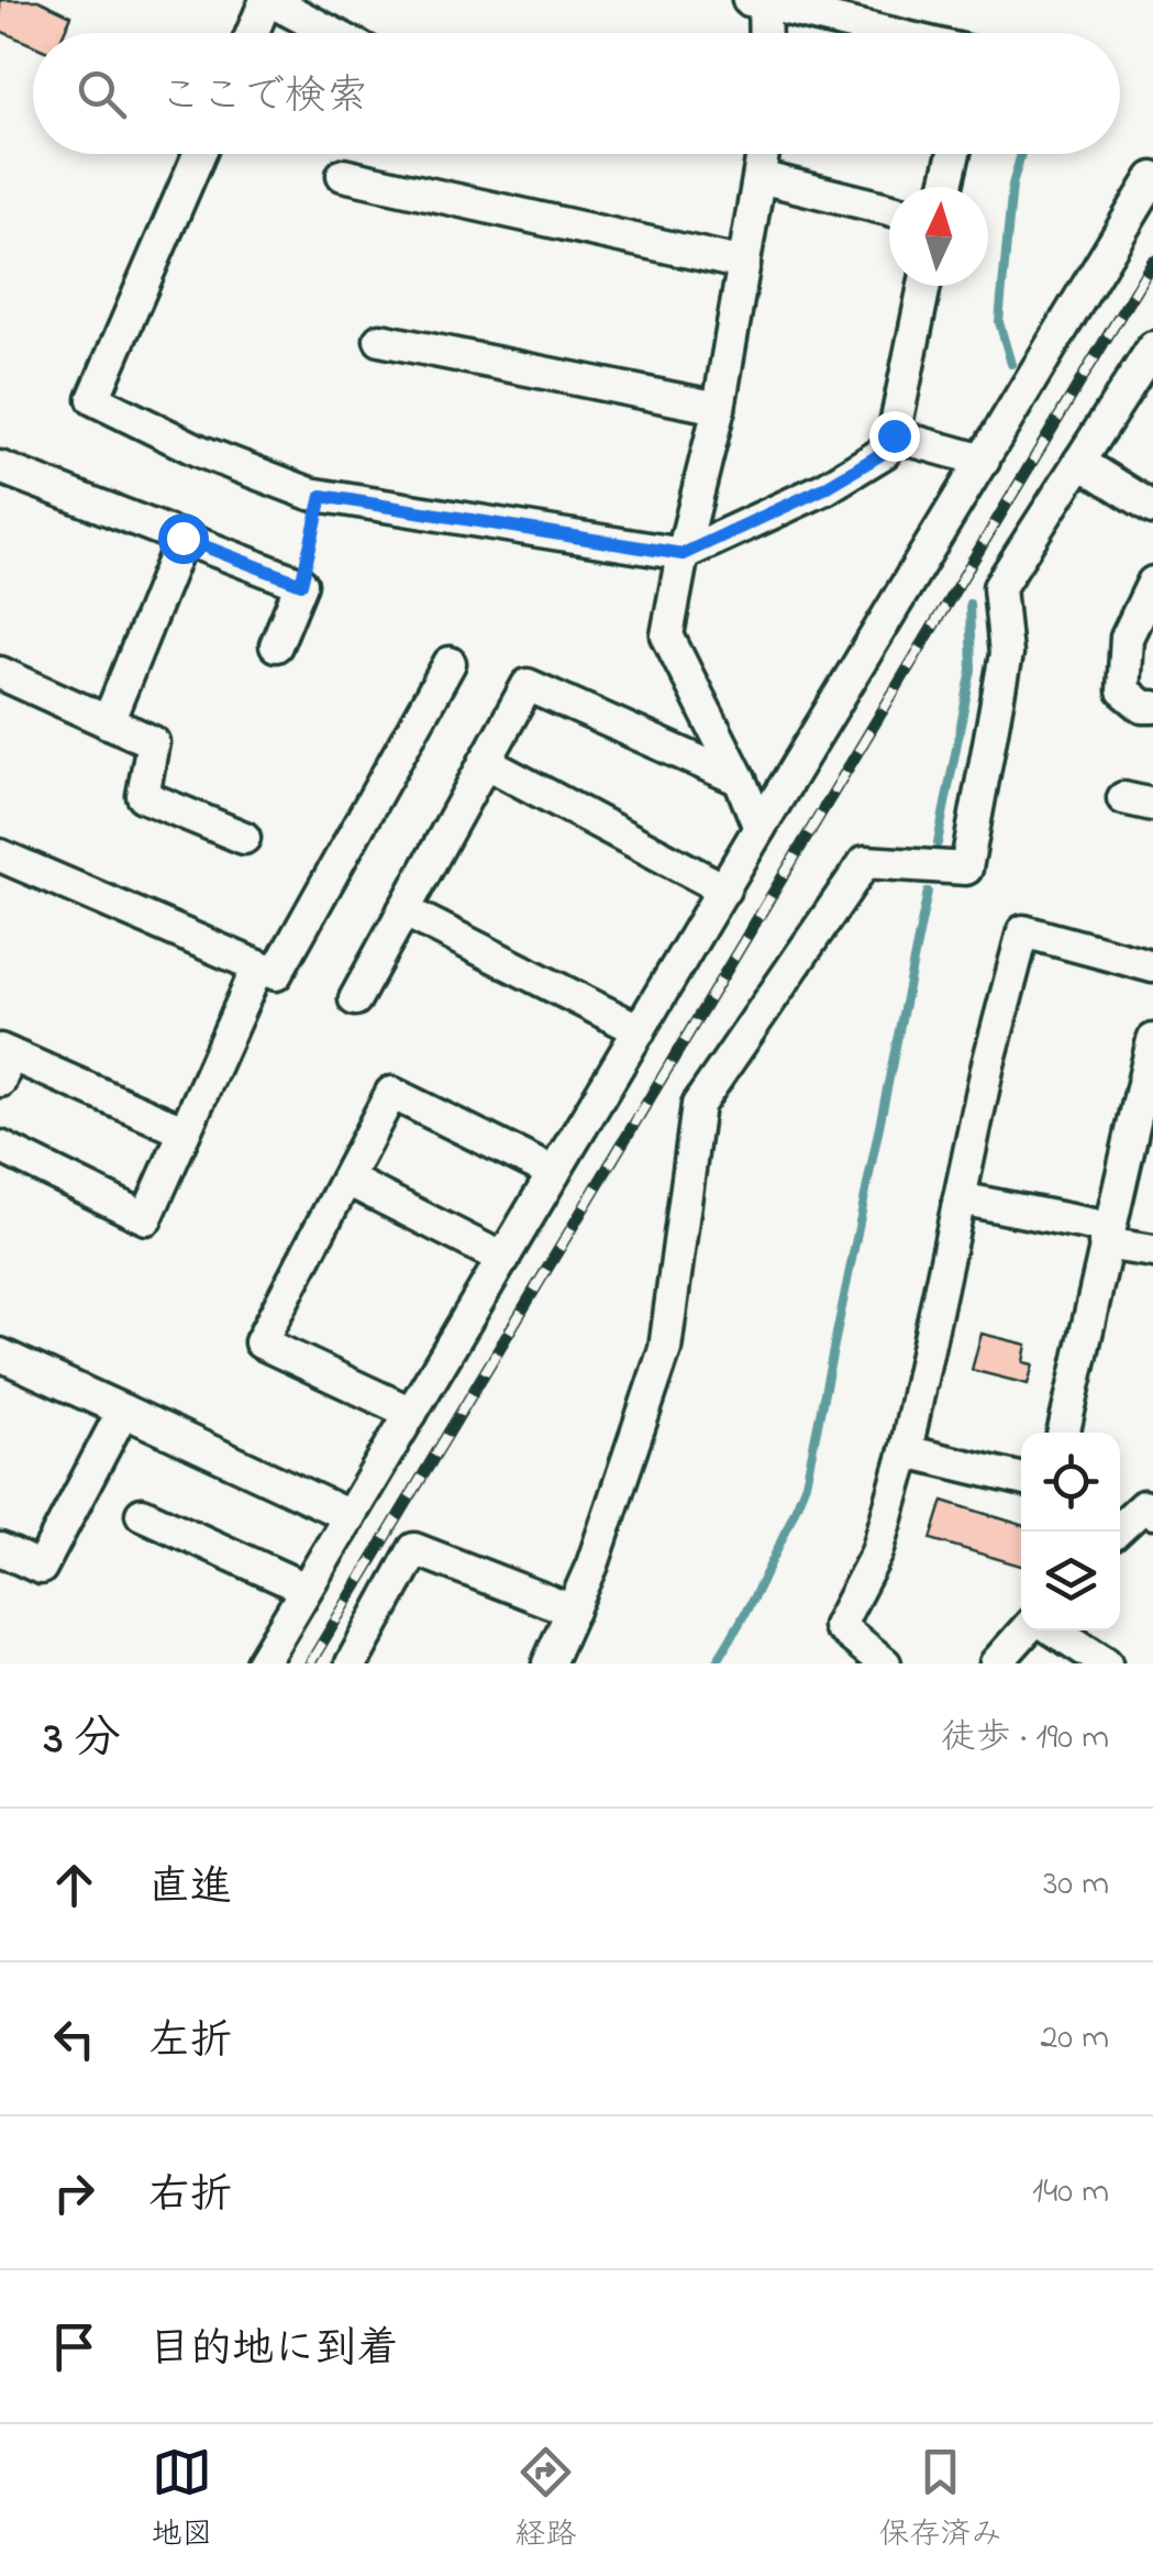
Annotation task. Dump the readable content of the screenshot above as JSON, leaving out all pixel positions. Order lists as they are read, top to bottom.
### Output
{
  "north": "top",
  "page": {
    "search": "ここで検索",
    "heading": ["3 分", "徒歩 · 190 m"],
    "list": [
      ["直進", "30 m"],
      ["左折", "20 m"],
      ["右折", "140 m"],
      "目的地に到着"
    ],
    "nav": ["地図", "経路", "保存済み"]
  }
}
